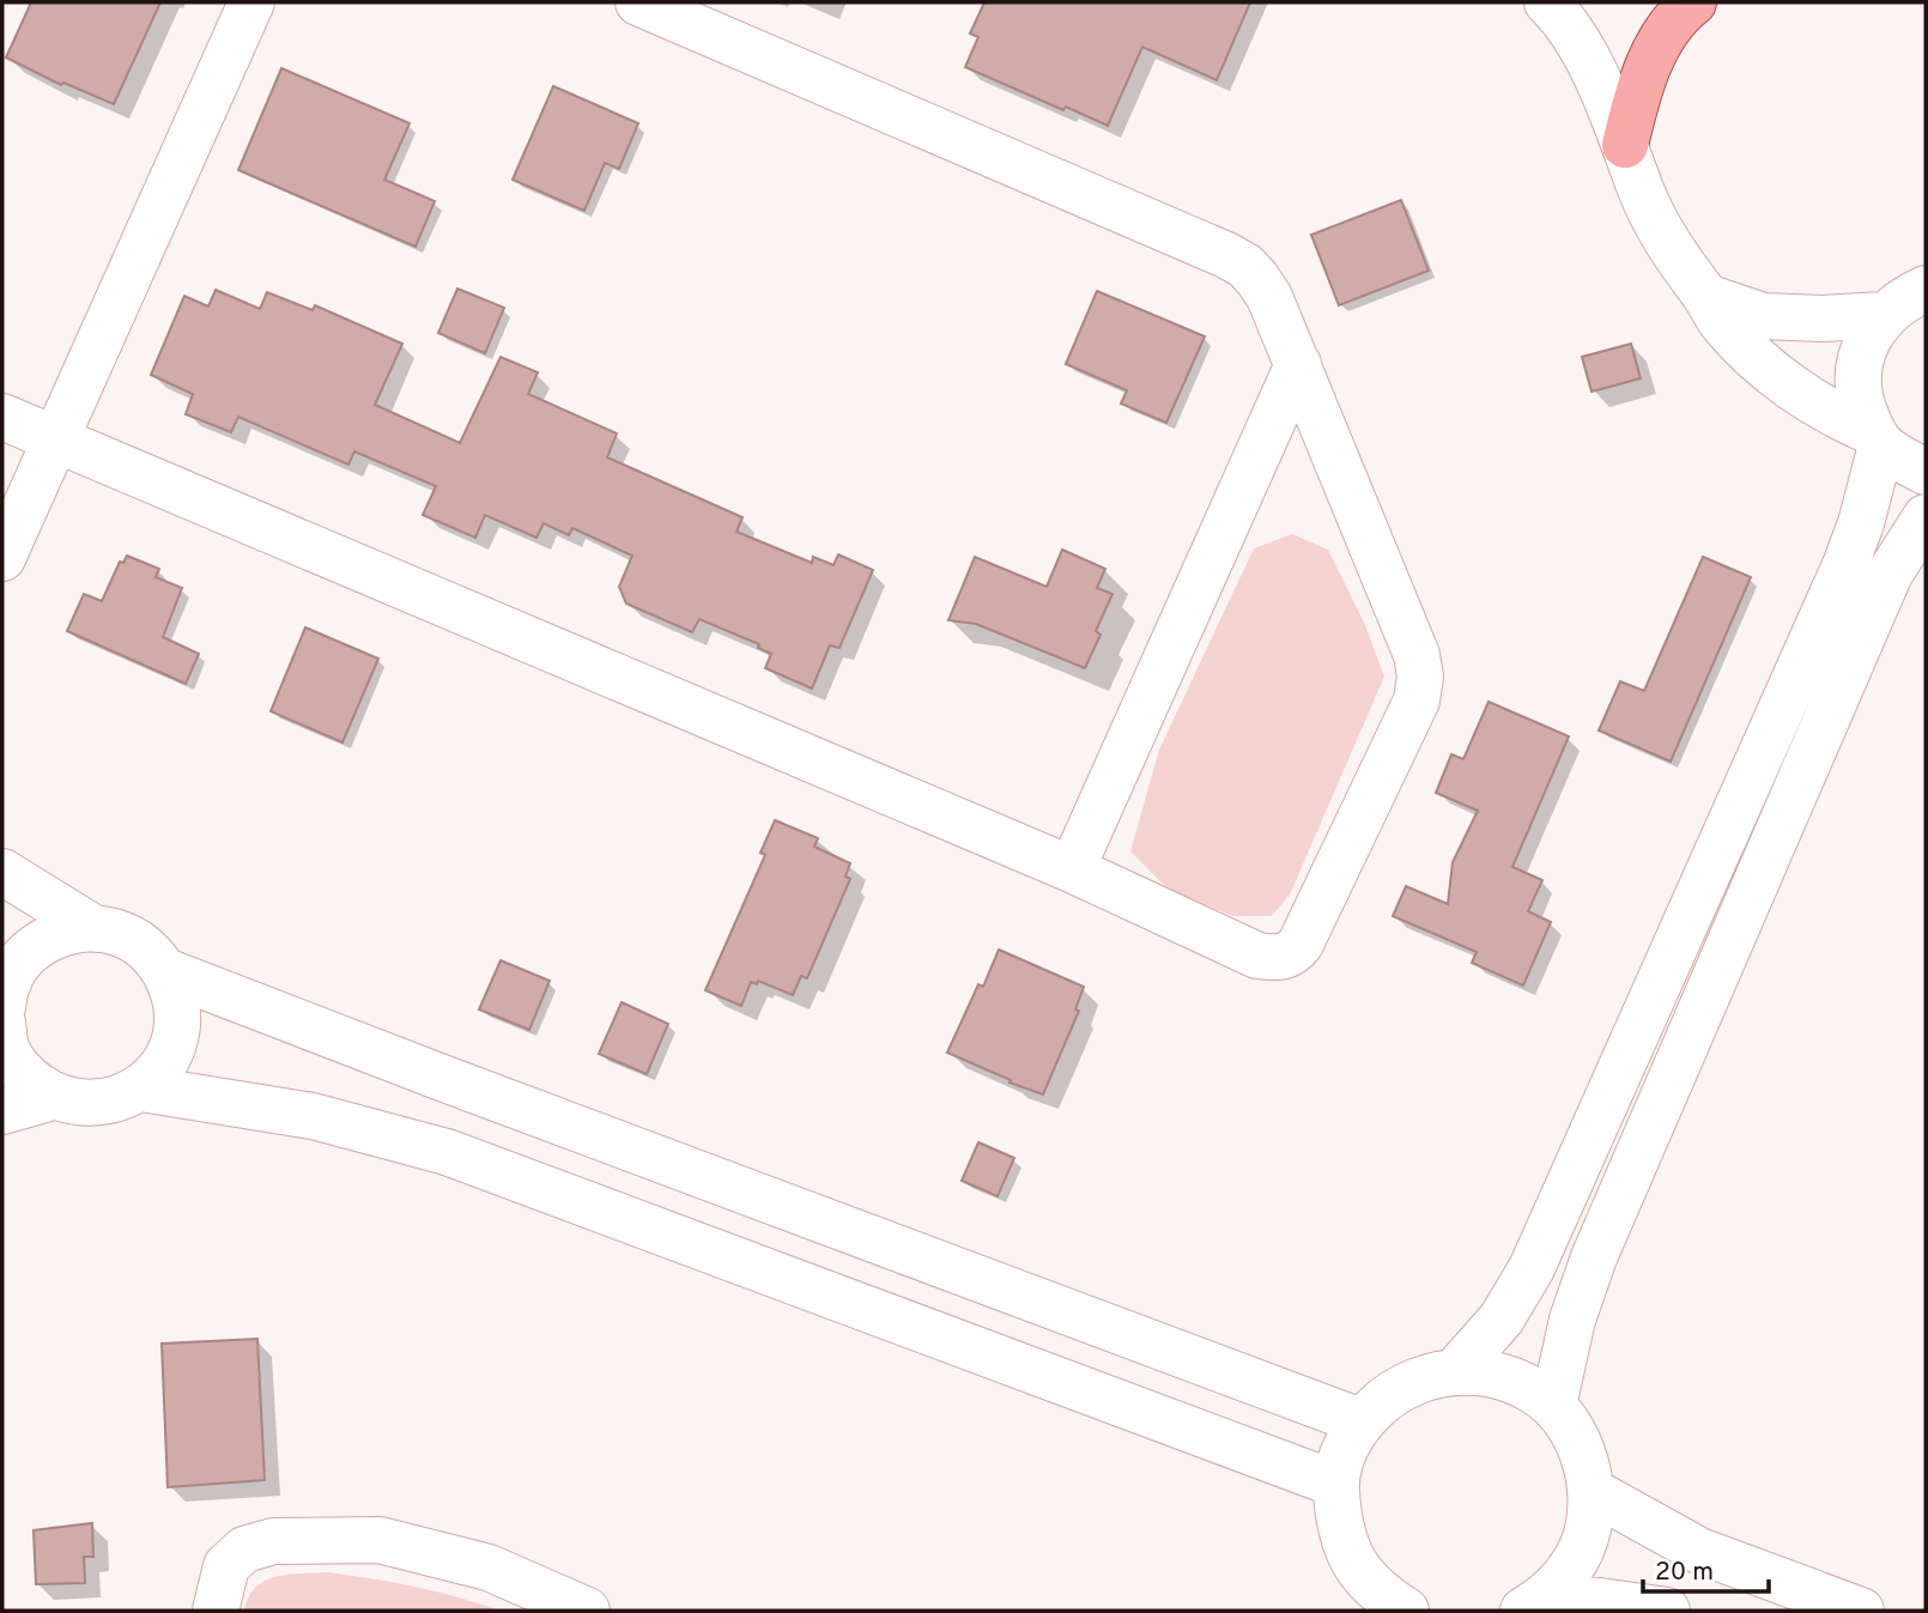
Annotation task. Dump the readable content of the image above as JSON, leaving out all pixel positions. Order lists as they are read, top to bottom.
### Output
{
  "scale_bar": "20 m"
}
